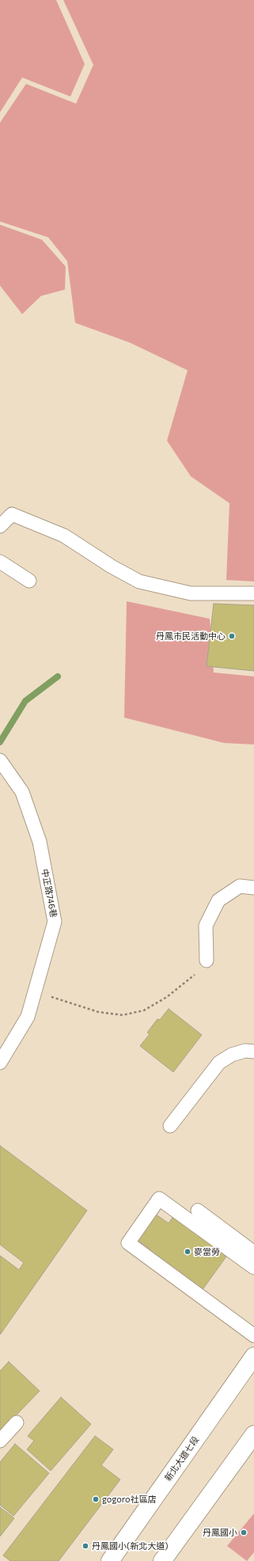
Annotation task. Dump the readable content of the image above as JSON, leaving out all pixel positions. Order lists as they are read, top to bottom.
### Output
{
  "streets": {
    "main road": ["新北大道七段"],
    "lane": ["中正路746巷"]
  },
  "places": [
    "丹鳳市民活動中心",
    "麥當勞",
    "gogoro社區店",
    "丹鳳國小",
    "丹鳳國小(新北大道)"
  ]
}
